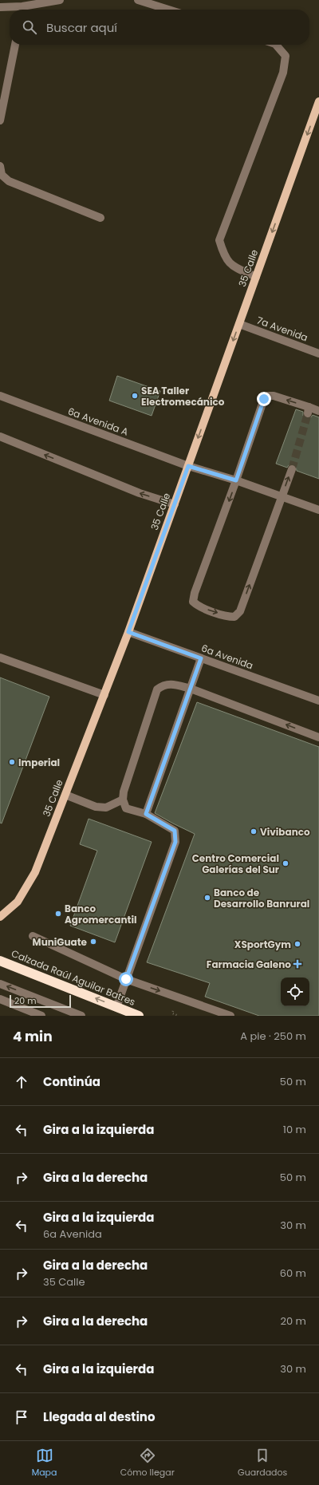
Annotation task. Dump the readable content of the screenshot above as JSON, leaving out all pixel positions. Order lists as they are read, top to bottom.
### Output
{
  "streets": {
    "highway": ["Calzada Raúl Aguilar Batres"],
    "main road": ["35 Calle"],
    "street": ["7a Avenida", "6a Avenida A", "6a Avenida"]
  },
  "crossings": [
    ["35 Calle", "7a Avenida"],
    ["35 Calle", "6a Avenida A"],
    ["35 Calle", "6a Avenida"]
  ],
  "one_way": ["35 Calle", "Calzada Raúl Aguilar Batres"],
  "places": {
    "other": [
      "SEA Taller Electromecánico",
      "Imperial",
      "Vivibanco",
      "Centro Comercial Galerías del Sur",
      "Banco de Desarrollo Banrural",
      "Banco Agromercantil",
      "MuniGuate",
      "XSportGym"
    ],
    "health": ["Farmacia Galeno"]
  },
  "scale_bar": "20 m",
  "page": {
    "search": "Buscar aquí",
    "scale": "20 m",
    "heading": ["4 min", "A pie · 250 m"],
    "list": [
      ["Continúa", "50 m"],
      ["Gira a la izquierda", "10 m"],
      ["Gira a la derecha", "50 m"],
      ["Gira a la izquierda", "6a Avenida", "30 m"],
      ["Gira a la derecha", "35 Calle", "60 m"],
      ["Gira a la derecha", "20 m"],
      ["Gira a la izquierda", "30 m"],
      "Llegada al destino"
    ],
    "nav": ["Mapa", "Cómo llegar", "Guardados"]
  }
}
